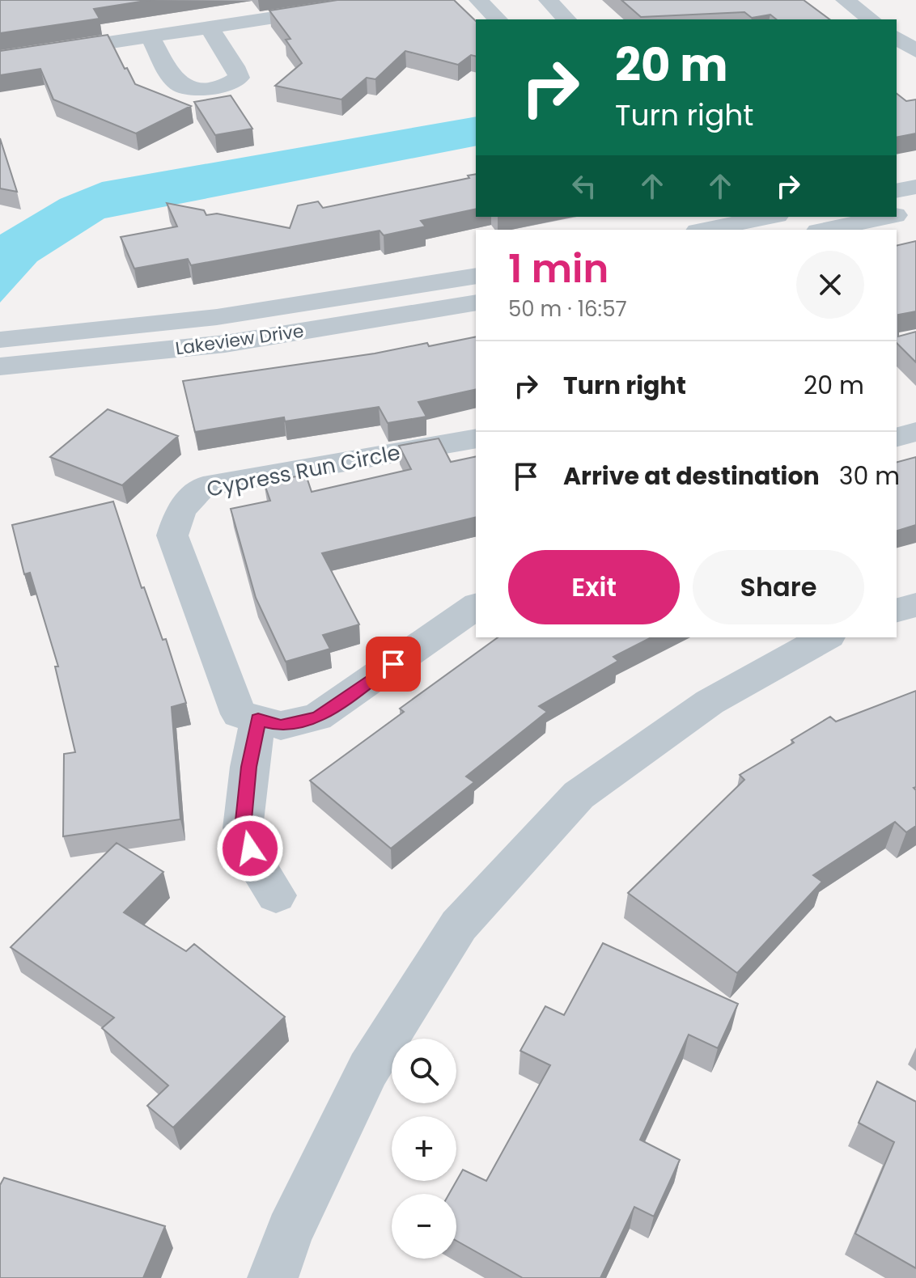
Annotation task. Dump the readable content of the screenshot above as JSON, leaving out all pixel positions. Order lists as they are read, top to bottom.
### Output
{
  "streets": {
    "street": ["Lakeview Drive", "Cypress Run Circle"]
  },
  "page": {
    "turn": ["20 m", "Turn right"],
    "heading": ["1 min", "50 m · 16:57"],
    "list": [
      {
        "name": "Turn right",
        "value": "20 m"
      },
      {
        "name": "Arrive at destination",
        "value": "30 m"
      }
    ],
    "buttons": ["Exit", "Share"],
    "map_buttons": ["+", "−"]
  }
}
